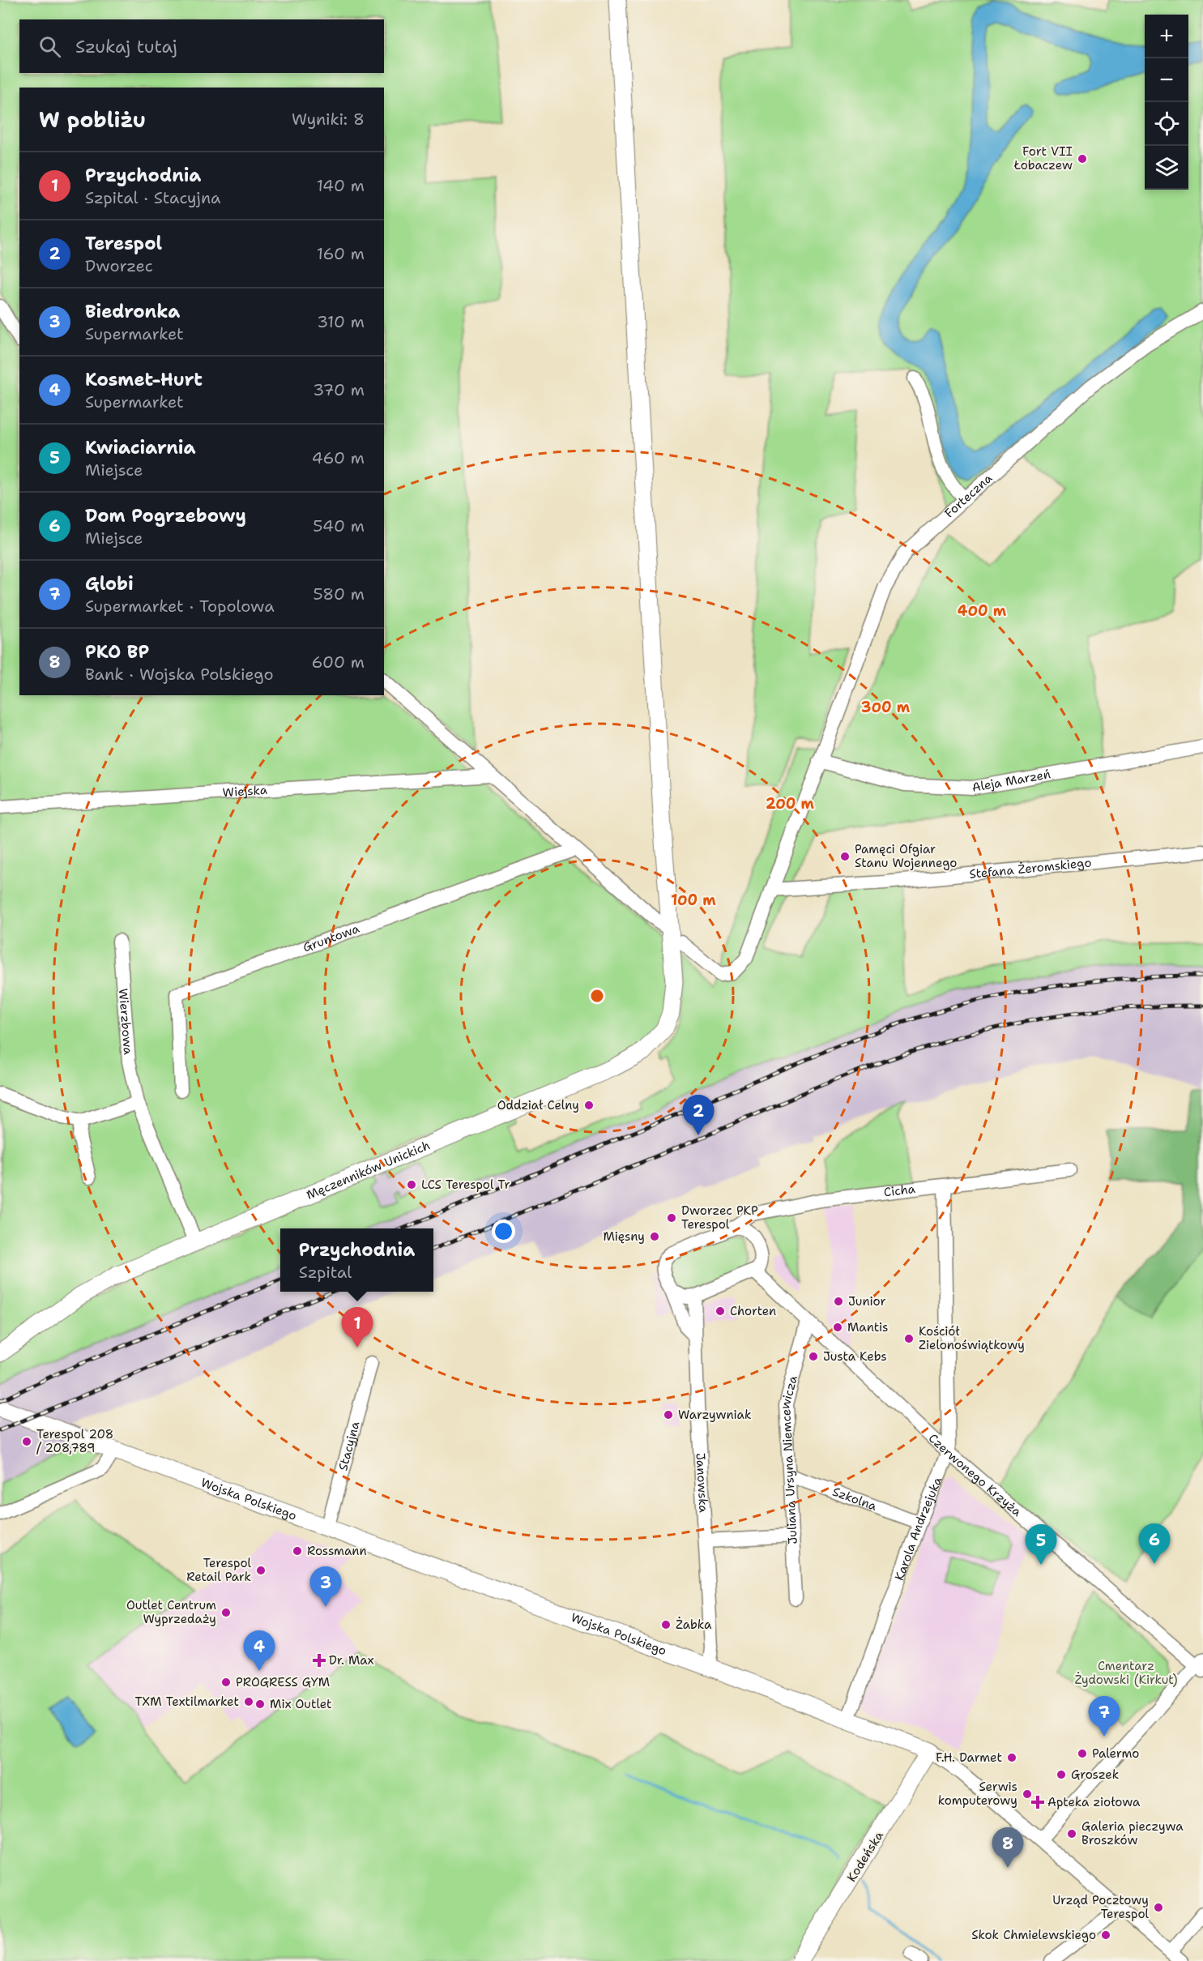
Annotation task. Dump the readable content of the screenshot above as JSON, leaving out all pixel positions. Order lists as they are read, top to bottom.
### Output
{
  "streets": {
    "main road": ["Męczenników Unickich", "Wojska Polskiego", "Kodeńska"],
    "street": [
      "Forteczna",
      "Aleja Marzeń",
      "Wiejska",
      "Stefana Żeromskiego",
      "Gruntowa",
      "Wierzbowa",
      "Cicha",
      "Stacyjna",
      "Juliana Ursyna Niemcewicza",
      "Czerwonego Krzyża",
      "Janowska",
      "Szkolna",
      "Karola Andrzejuka"
    ]
  },
  "crossings": [
    ["Forteczna", "Aleja Marzeń"],
    ["Forteczna", "Stefana Żeromskiego"],
    ["Forteczna", "Męczenników Unickich"],
    ["Wierzbowa", "Męczenników Unickich"],
    ["Cicha", "Janowska"],
    ["Cicha", "Karola Andrzejuka"],
    ["Stacyjna", "Wojska Polskiego"],
    ["Juliana Ursyna Niemcewicza", "Czerwonego Krzyża"],
    ["Juliana Ursyna Niemcewicza", "Szkolna"],
    ["Czerwonego Krzyża", "Karola Andrzejuka"],
    ["Janowska", "Wojska Polskiego"],
    ["Wojska Polskiego", "Karola Andrzejuka"],
    ["Wojska Polskiego", "Kodeńska"],
    ["Szkolna", "Karola Andrzejuka"]
  ],
  "parks": ["Cmentarz Żydowski (Kirkut)"],
  "places": {
    "other": [
      "Fort VII Łobaczew",
      "Pamęci Ofgiar Stanu Wojennego",
      "Oddział Celny",
      "LCS Terespol Tr",
      "Dworzec PKP Terespol",
      "Mięsny",
      "Junior",
      "Chorten",
      "Mantis",
      "Kościół Zielonoświątkowy",
      "Justa Kebs",
      "Warzywniak",
      "Terespol 208 / 208,789",
      "Rossmann",
      "Terespol Retail Park",
      "Outlet Centrum Wyprzedaży",
      "Żabka",
      "PROGRESS GYM",
      "TXM Textilmarket",
      "Mix Outlet",
      "Palermo",
      "F.H. Darmet",
      "Groszek",
      "Serwis komputerowy",
      "Galeria pieczywa Broszków",
      "Urząd Pocztowy Terespol",
      "Skok Chmielewskiego"
    ],
    "health": ["Dr. Max", "Apteka ziołowa"]
  },
  "page": {
    "map_buttons": ["+", "−"],
    "search": "Szukaj tutaj",
    "heading": ["W pobliżu", "Wyniki: 8"],
    "list": [
      {
        "mark": "1",
        "name": "Przychodnia",
        "note": "Szpital · Stacyjna",
        "value": "140 m"
      },
      {
        "mark": "2",
        "name": "Terespol",
        "note": "Dworzec",
        "value": "160 m"
      },
      {
        "mark": "3",
        "name": "Biedronka",
        "note": "Supermarket",
        "value": "310 m"
      },
      {
        "mark": "4",
        "name": "Kosmet-Hurt",
        "note": "Supermarket",
        "value": "370 m"
      },
      {
        "mark": "5",
        "name": "Kwiaciarnia",
        "note": "Miejsce",
        "value": "460 m"
      },
      {
        "mark": "6",
        "name": "Dom Pogrzebowy",
        "note": "Miejsce",
        "value": "540 m"
      },
      {
        "mark": "7",
        "name": "Globi",
        "note": "Supermarket · Topolowa",
        "value": "580 m"
      },
      {
        "mark": "8",
        "name": "PKO BP",
        "note": "Bank · Wojska Polskiego",
        "value": "600 m"
      }
    ],
    "pins": [
      "2",
      "1",
      "6",
      "5",
      "3",
      "4",
      "7",
      "8"
    ],
    "popup": ["Przychodnia", "Szpital"]
  },
  "rings": [
    "400 m",
    "300 m",
    "200 m",
    "100 m"
  ]
}
